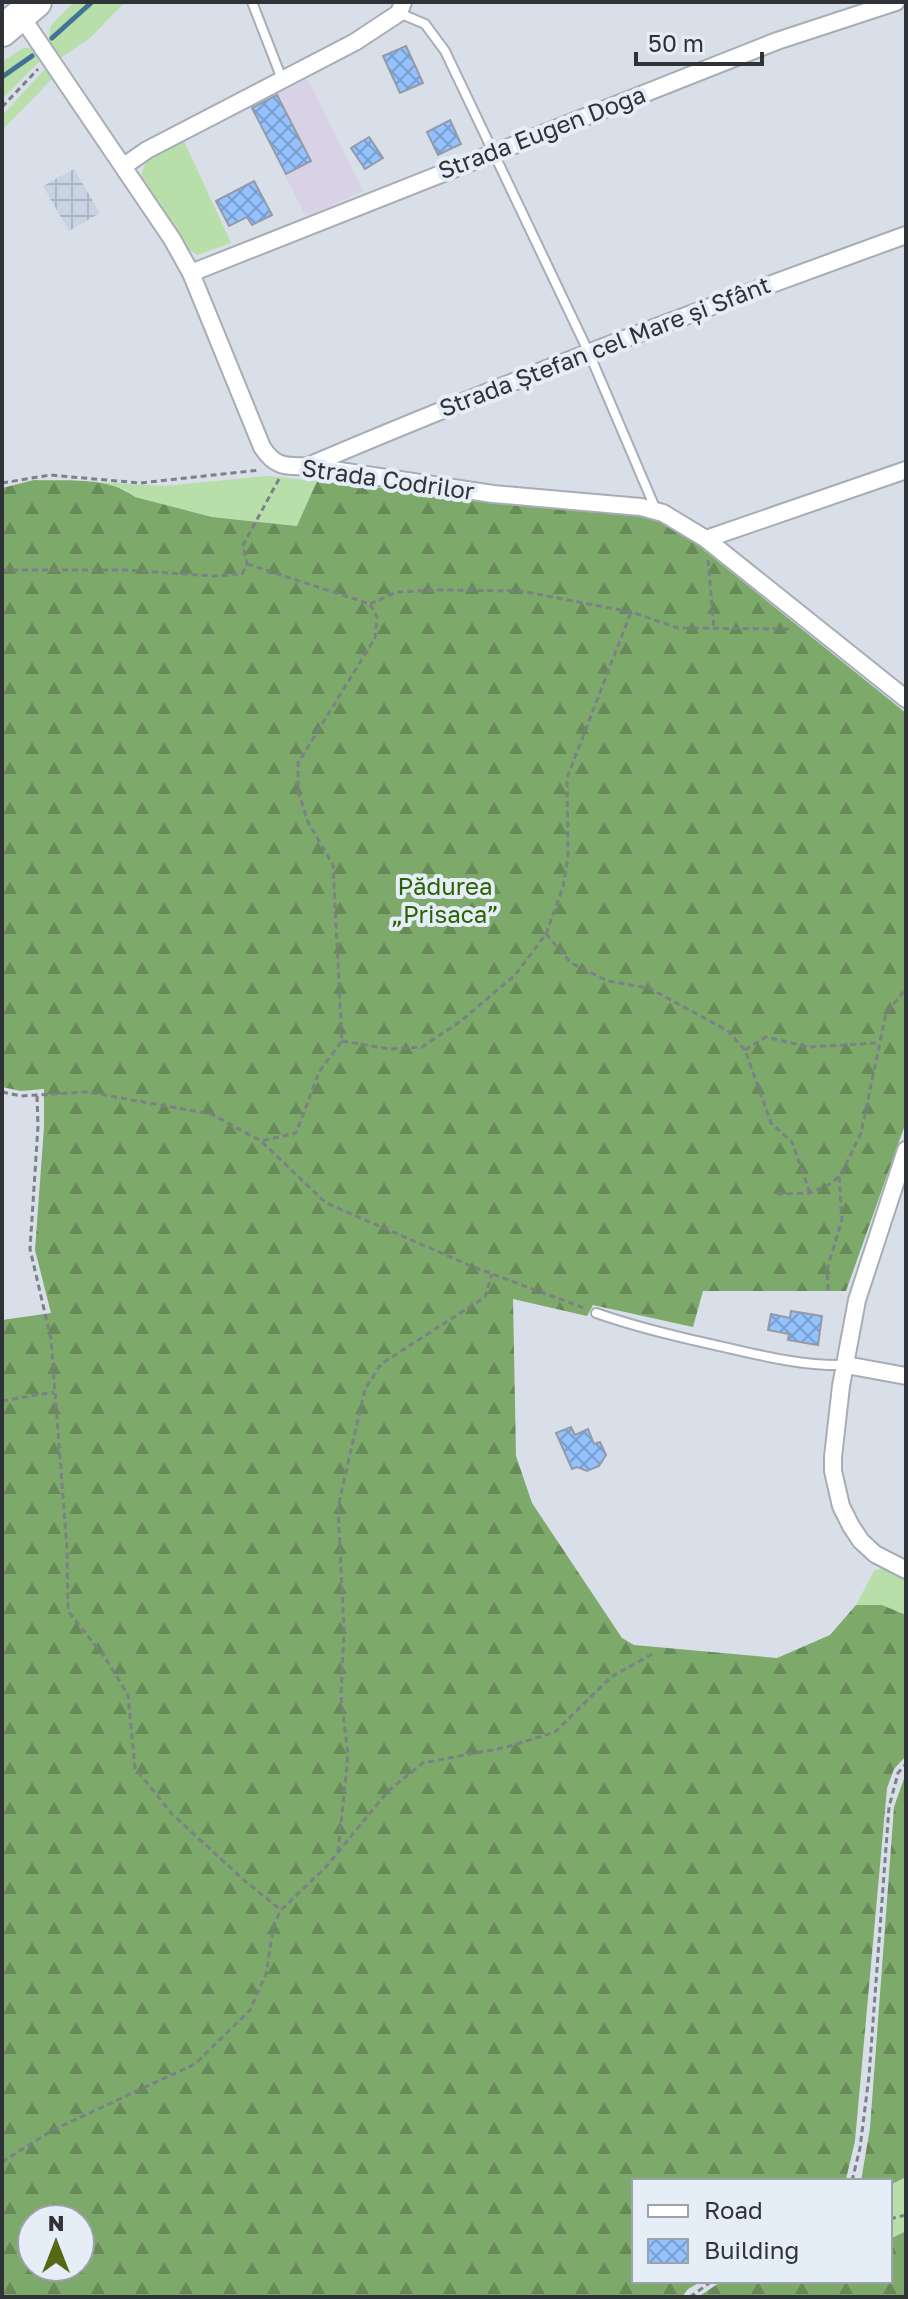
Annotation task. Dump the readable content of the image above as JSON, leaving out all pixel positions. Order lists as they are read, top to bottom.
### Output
{
  "streets": {
    "street": ["Strada Eugen Doga", "Strada Ștefan cel Mare și Sfânt", "Strada Codrilor"]
  },
  "crossings": [
    ["Strada Eugen Doga", "Strada Codrilor"],
    ["Strada Ștefan cel Mare și Sfânt", "Strada Codrilor"]
  ],
  "parks": ["Pădurea „Prisaca”"],
  "legend": ["Road", "Building"],
  "scale_bar": "50 m",
  "north": "top"
}
